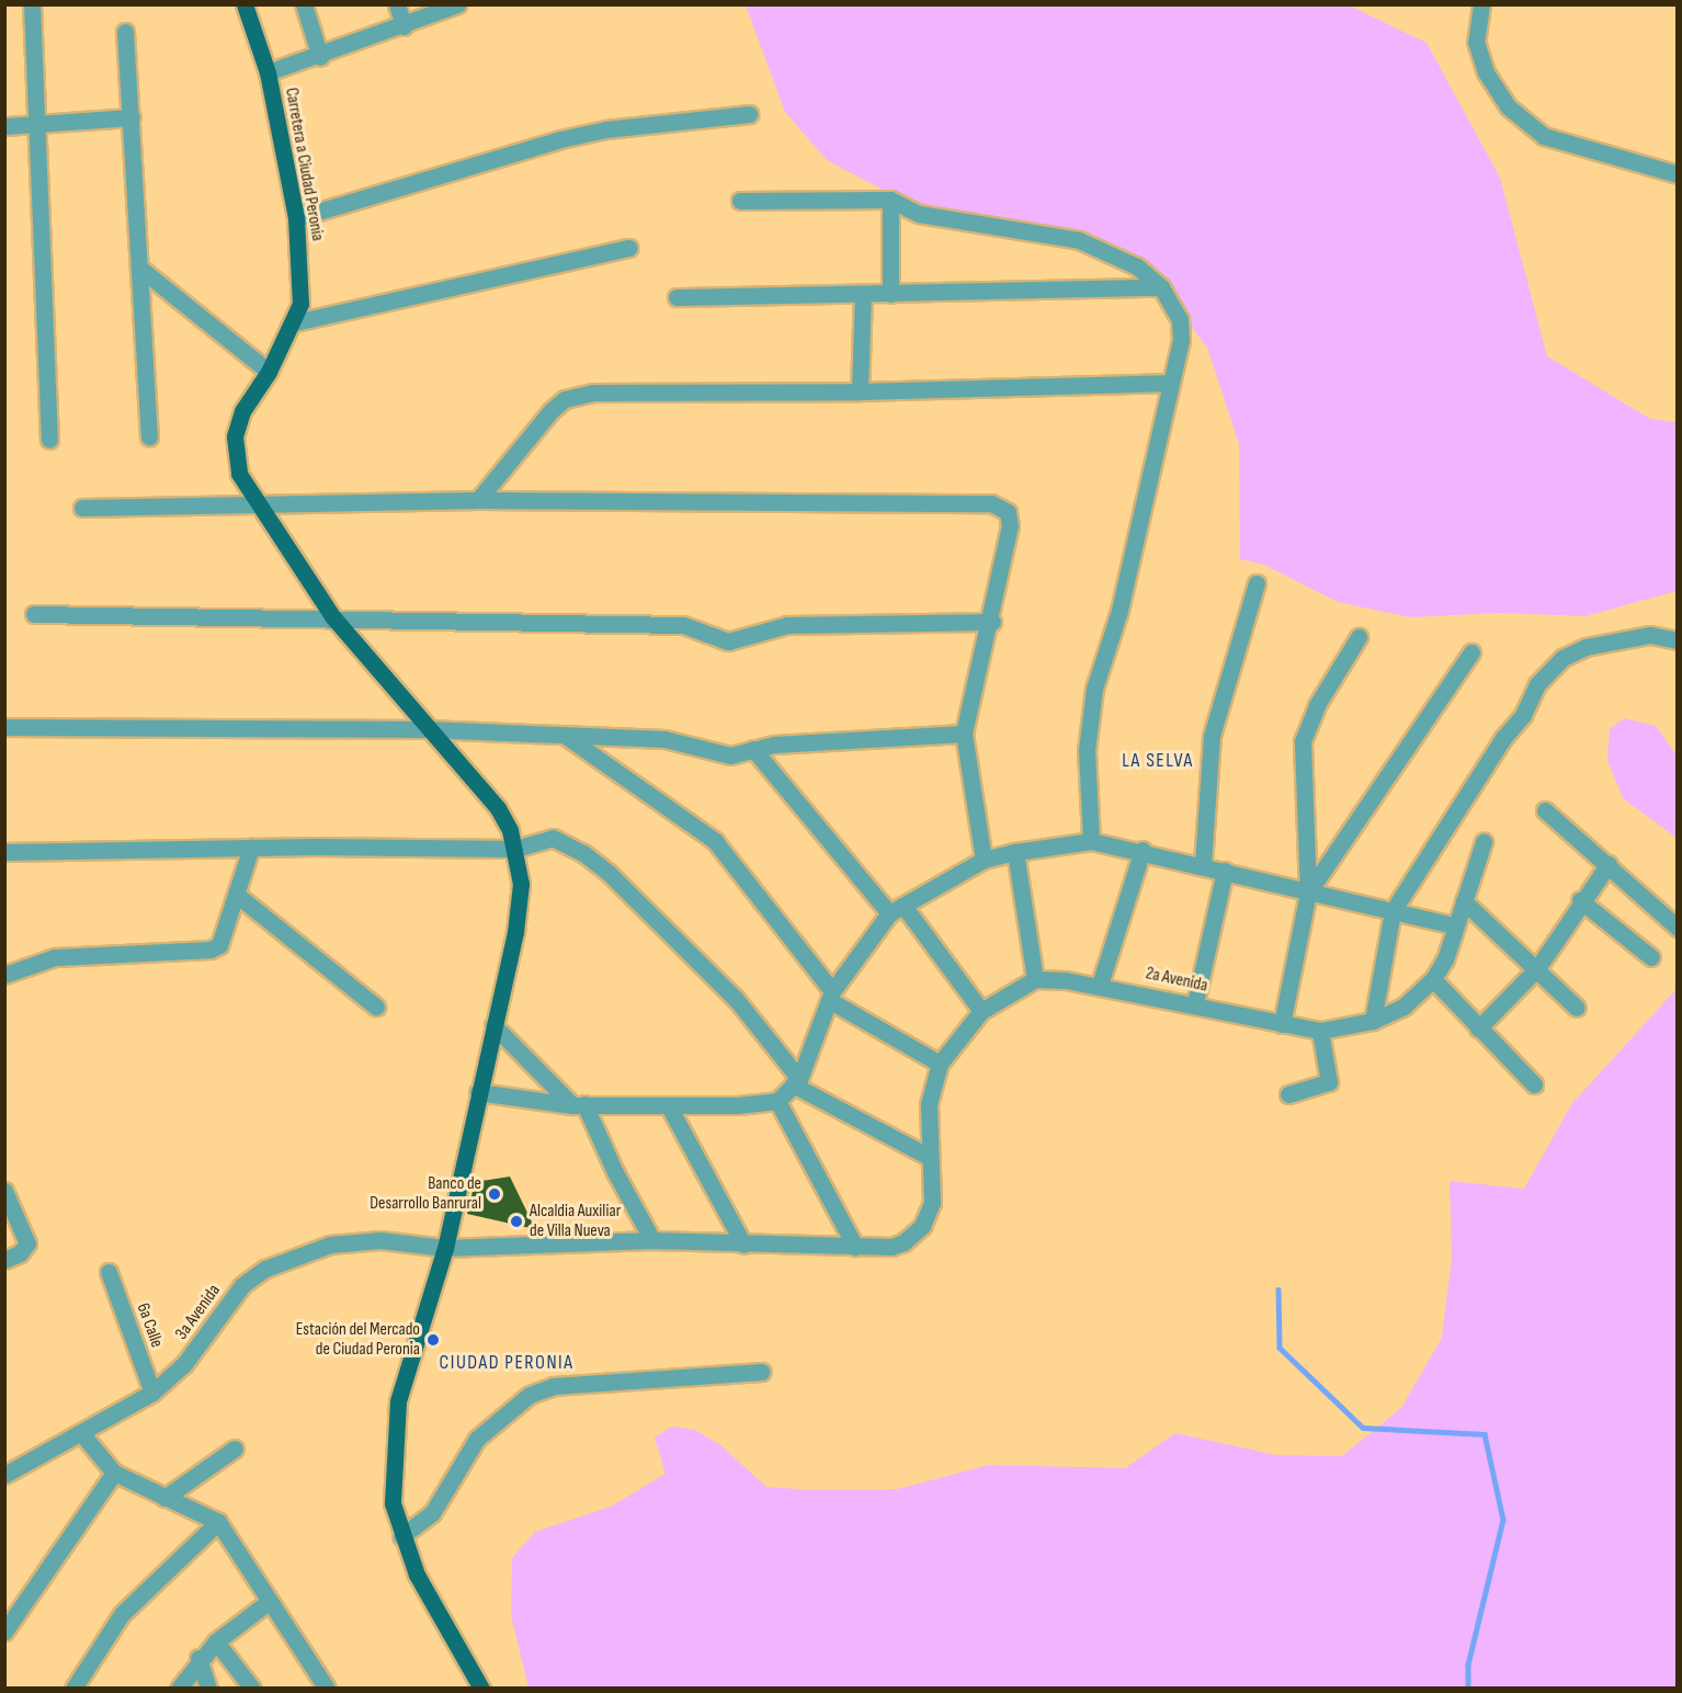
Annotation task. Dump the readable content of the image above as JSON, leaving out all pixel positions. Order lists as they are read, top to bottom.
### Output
{
  "streets": {
    "main road": ["Carretera a Ciudad Peronia"],
    "street": ["2a Avenida", "3a Avenida", "6a Calle"]
  },
  "crossings": [
    ["Carretera a Ciudad Peronia", "3a Avenida"],
    ["3a Avenida", "6a Calle"]
  ],
  "districts": ["LA SELVA", "CIUDAD PERONIA"],
  "places": ["Banco de Desarrollo Banrural", "Alcaldia Auxiliar de Villa Nueva", "Estación del Mercado de Ciudad Peronia"]
}
